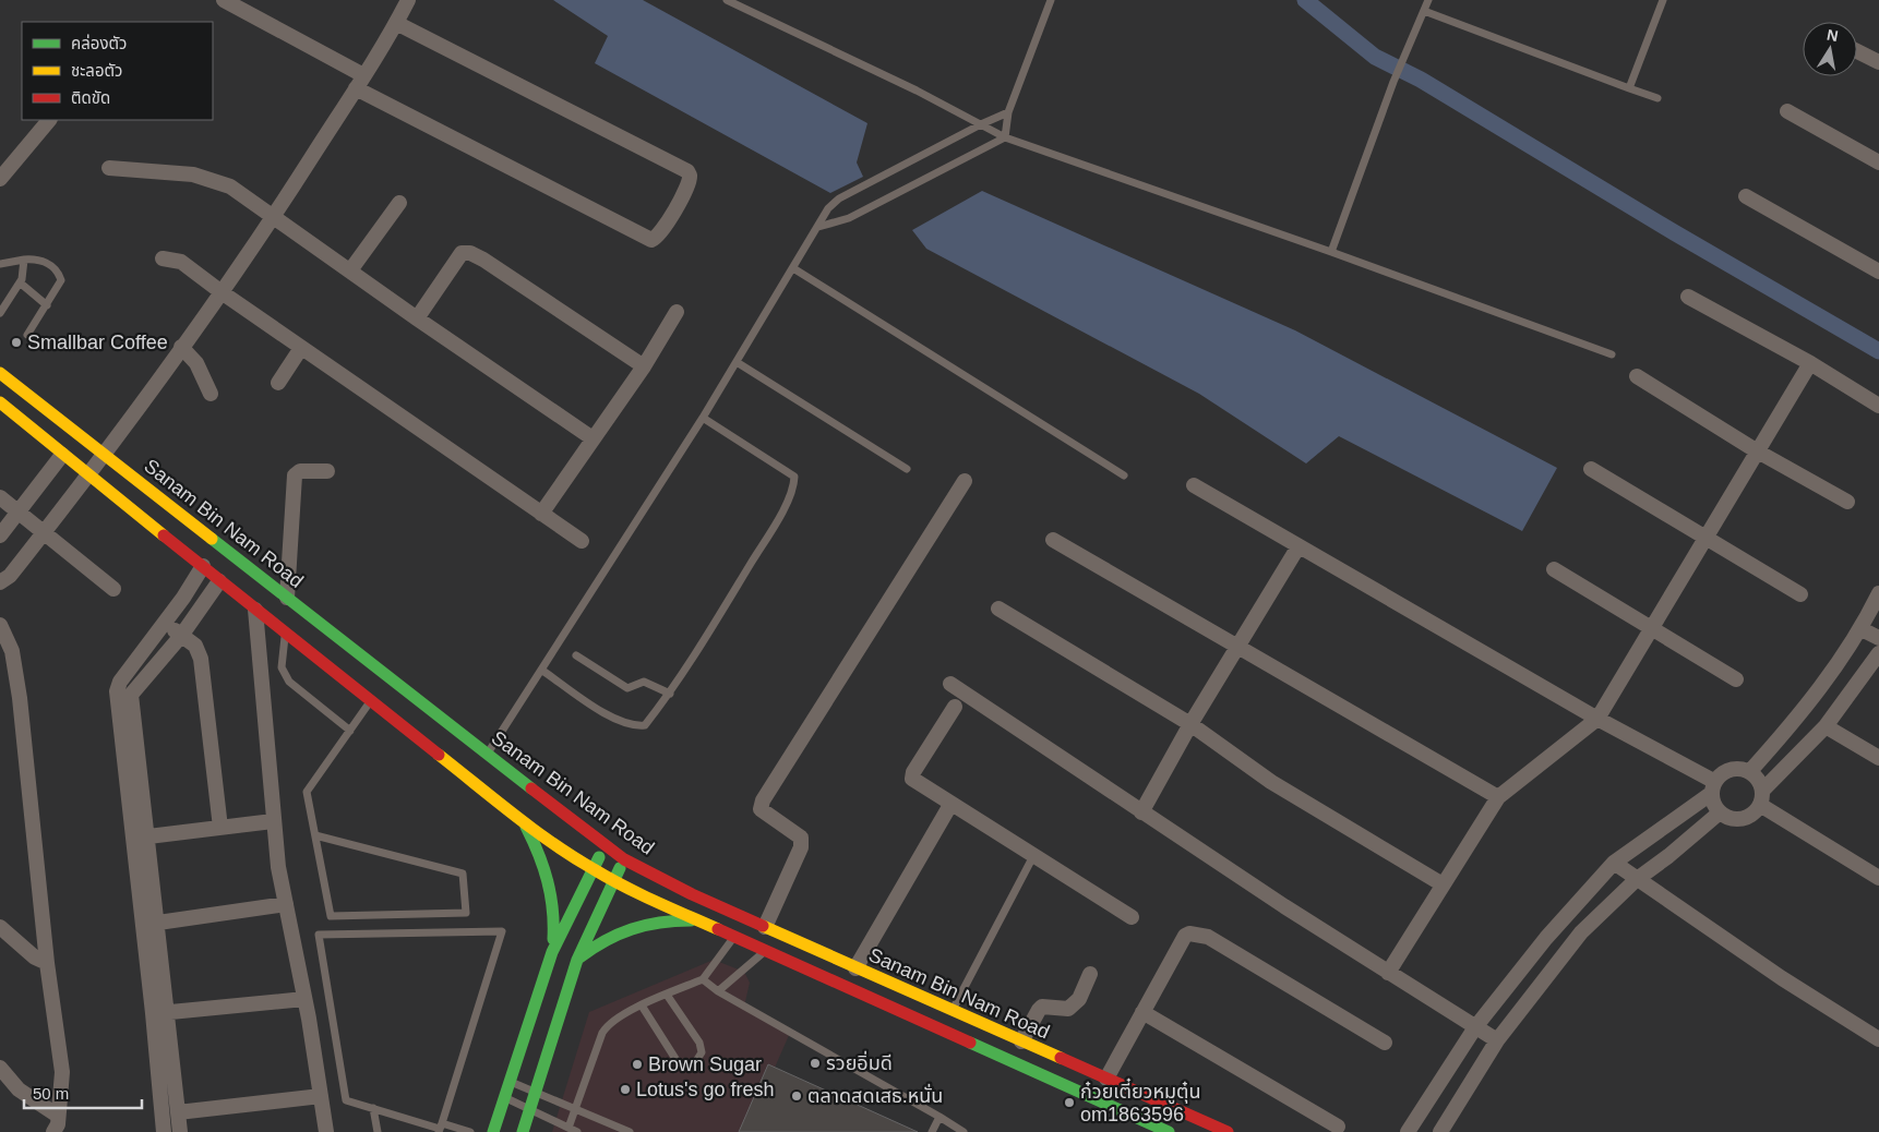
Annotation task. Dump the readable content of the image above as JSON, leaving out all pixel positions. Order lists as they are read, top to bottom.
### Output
{
  "streets": {
    "main road": ["Sanam Bin Nam Road"]
  },
  "places": [
    "Smallbar Coffee",
    "รวยอิ่มดี",
    "Brown Sugar",
    "Lotus's go fresh",
    "ตลาดสดเสธ.หนั่น",
    "ก๋วยเตี๋ยวหมูตุ๋น om1863596"
  ],
  "legend": ["คล่องตัว", "ชะลอตัว", "ติดขัด"],
  "scale_bar": "50 m",
  "north": "top"
}
